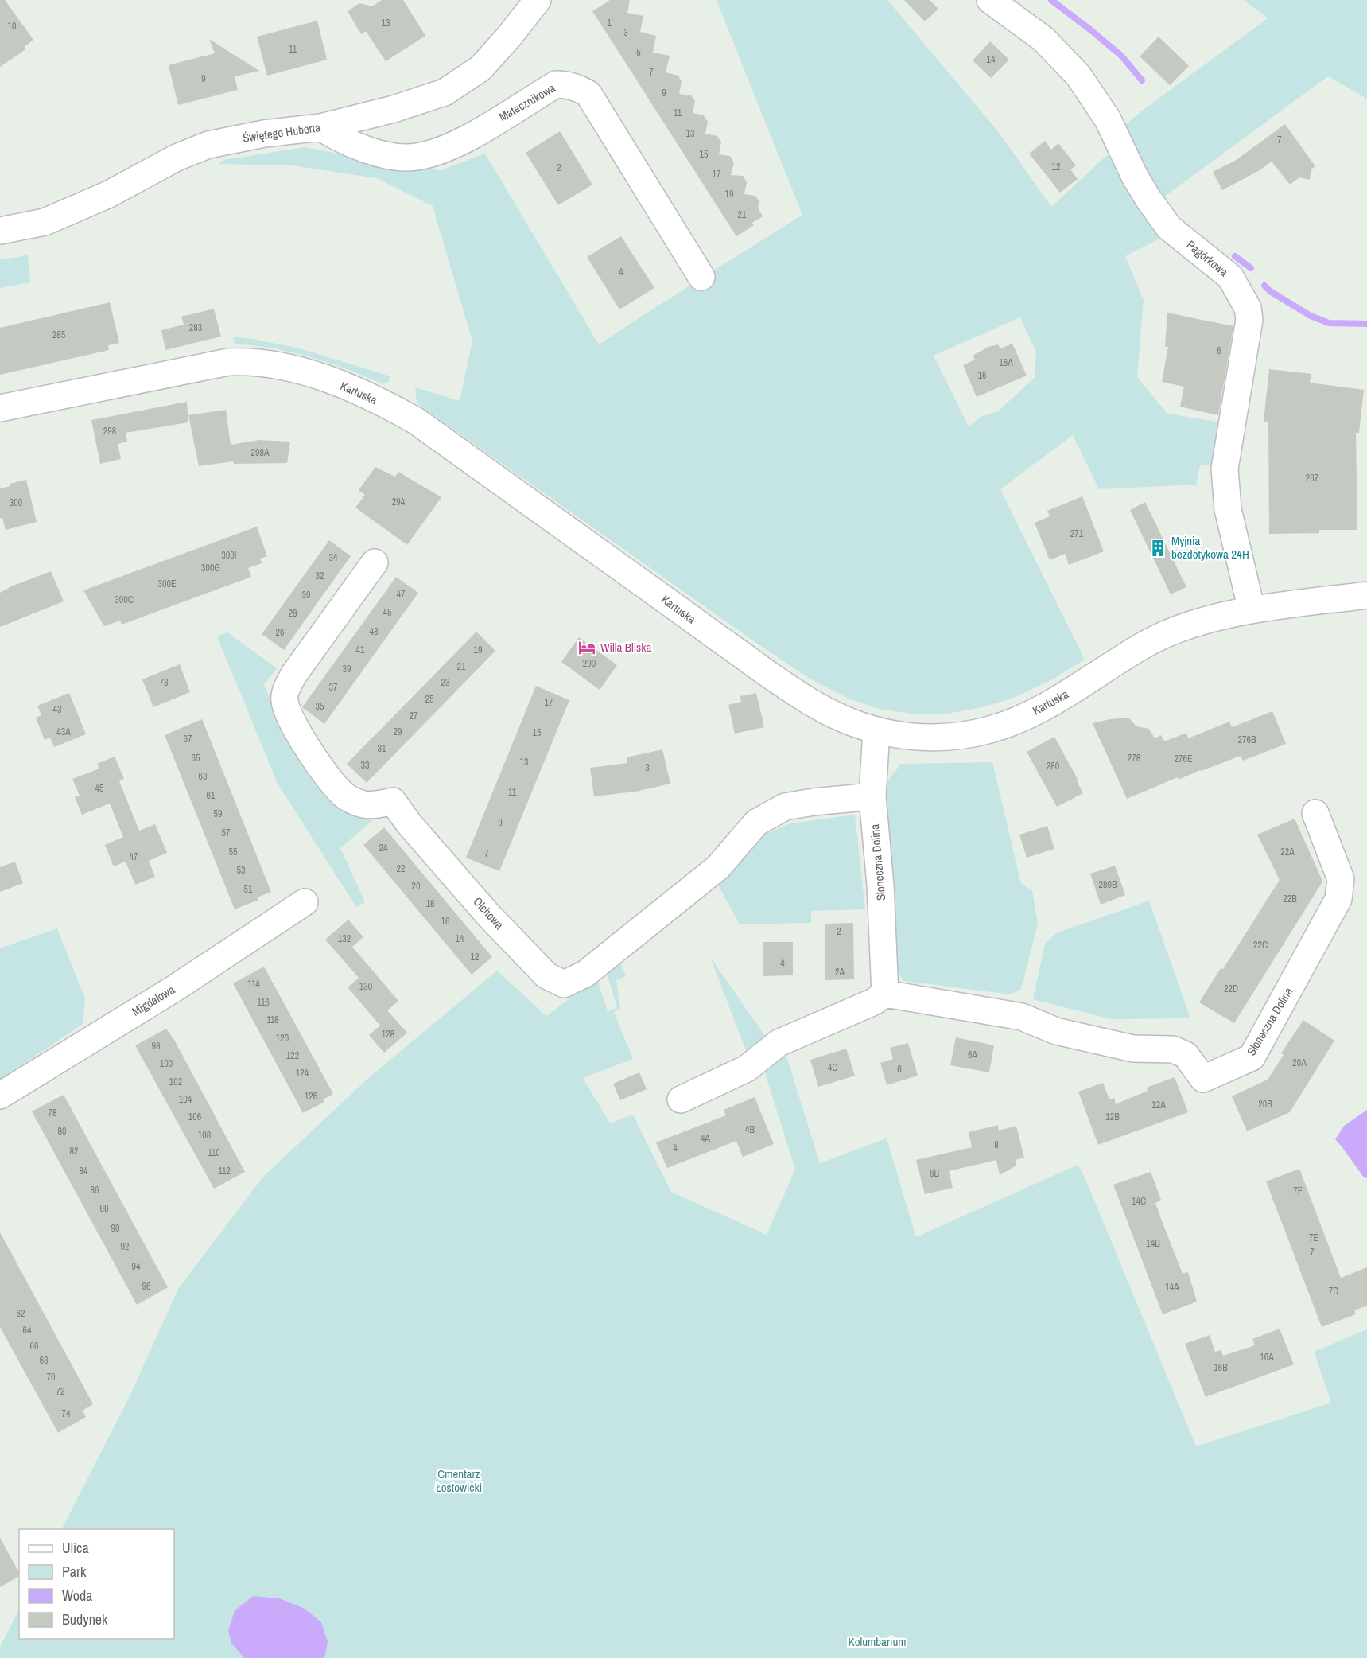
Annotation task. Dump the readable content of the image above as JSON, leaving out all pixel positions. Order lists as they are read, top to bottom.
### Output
{
  "streets": {
    "street": [
      "Matecznikowa",
      "Świętego Huberta",
      "Pagórkowa",
      "Kartuska",
      "Słoneczna Dolina",
      "Olchowa",
      "Migdałowa"
    ]
  },
  "crossings": [
    ["Matecznikowa", "Świętego Huberta"],
    ["Pagórkowa", "Kartuska"],
    ["Kartuska", "Słoneczna Dolina"],
    ["Słoneczna Dolina", "Olchowa"]
  ],
  "parks": ["Cmentarz Łostowicki", "Kolumbarium"],
  "places": {
    "building": ["Myjnia bezdotykowa 24H"],
    "hotel": ["Willa Bliska"]
  },
  "house_numbers": [
    "13",
    "1",
    "10",
    "3",
    "11",
    "5",
    "14",
    "7",
    "9",
    "9",
    "11",
    "13",
    "7",
    "15",
    "12",
    "2",
    "17",
    "19",
    "21",
    "4",
    "283",
    "285",
    "6",
    "16A",
    "16",
    "298",
    "298A",
    "267",
    "294",
    "300",
    "271",
    "300H",
    "34",
    "300G",
    "32",
    "300E",
    "47",
    "30",
    "300C",
    "45",
    "28",
    "43",
    "26",
    "41",
    "19",
    "290",
    "21",
    "39",
    "73",
    "23",
    "37",
    "25",
    "17",
    "35",
    "43",
    "27",
    "43A",
    "29",
    "15",
    "67",
    "276B",
    "31",
    "65",
    "278",
    "276E",
    "13",
    "33",
    "280",
    "3",
    "63",
    "45",
    "11",
    "61",
    "59",
    "9",
    "57",
    "24",
    "55",
    "22A",
    "7",
    "47",
    "22",
    "53",
    "280B",
    "20",
    "51",
    "22B",
    "18",
    "16",
    "2",
    "132",
    "14",
    "22C",
    "12",
    "4",
    "2A",
    "114",
    "130",
    "22D",
    "116",
    "118",
    "128",
    "120",
    "98",
    "6A",
    "122",
    "20A",
    "100",
    "4C",
    "6",
    "124",
    "102",
    "126",
    "104",
    "20B",
    "12A",
    "78",
    "106",
    "12B",
    "4B",
    "80",
    "108",
    "4A",
    "8",
    "4",
    "82",
    "110",
    "84",
    "112",
    "6B",
    "86",
    "7F",
    "14C",
    "88",
    "90",
    "7E",
    "14B",
    "92",
    "7",
    "94",
    "96",
    "14A",
    "7D",
    "62",
    "64",
    "66",
    "16A",
    "68",
    "16B",
    "70",
    "72",
    "74"
  ],
  "legend": [
    "Ulica",
    "Park",
    "Woda",
    "Budynek"
  ]
}
